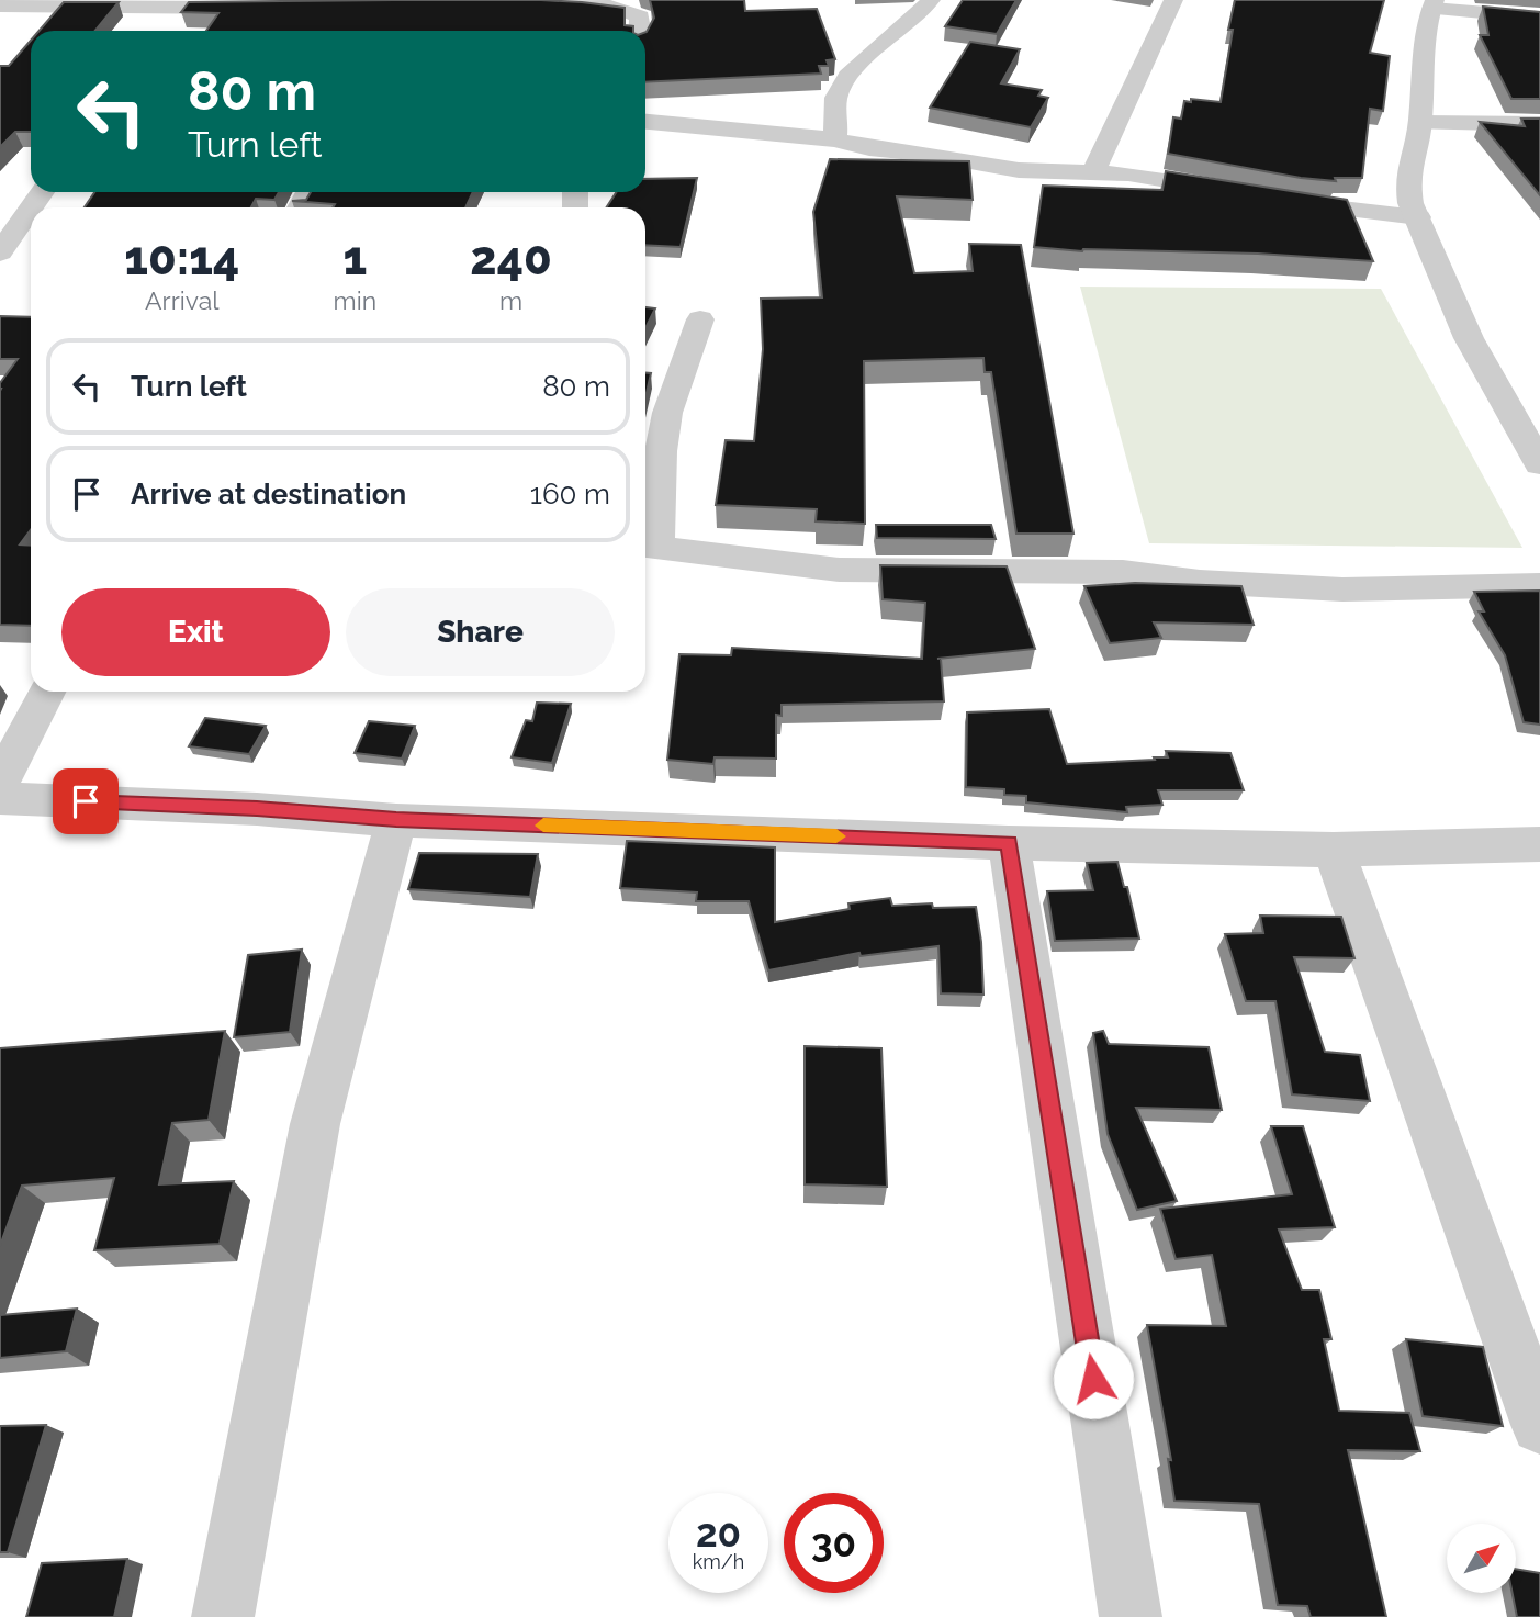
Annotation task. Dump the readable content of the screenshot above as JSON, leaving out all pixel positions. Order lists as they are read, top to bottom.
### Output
{
  "north": "top right",
  "page": {
    "turn": ["80 m", "Turn left"],
    "eta": [
      "10:14",
      "Arrival",
      "1",
      "min",
      "240",
      "m"
    ],
    "list": [
      {
        "name": "Turn left",
        "value": "80 m"
      },
      {
        "name": "Arrive at destination",
        "value": "160 m"
      }
    ],
    "buttons": ["Exit", "Share"],
    "speed": "20 km/h",
    "limit": "30"
  }
}
